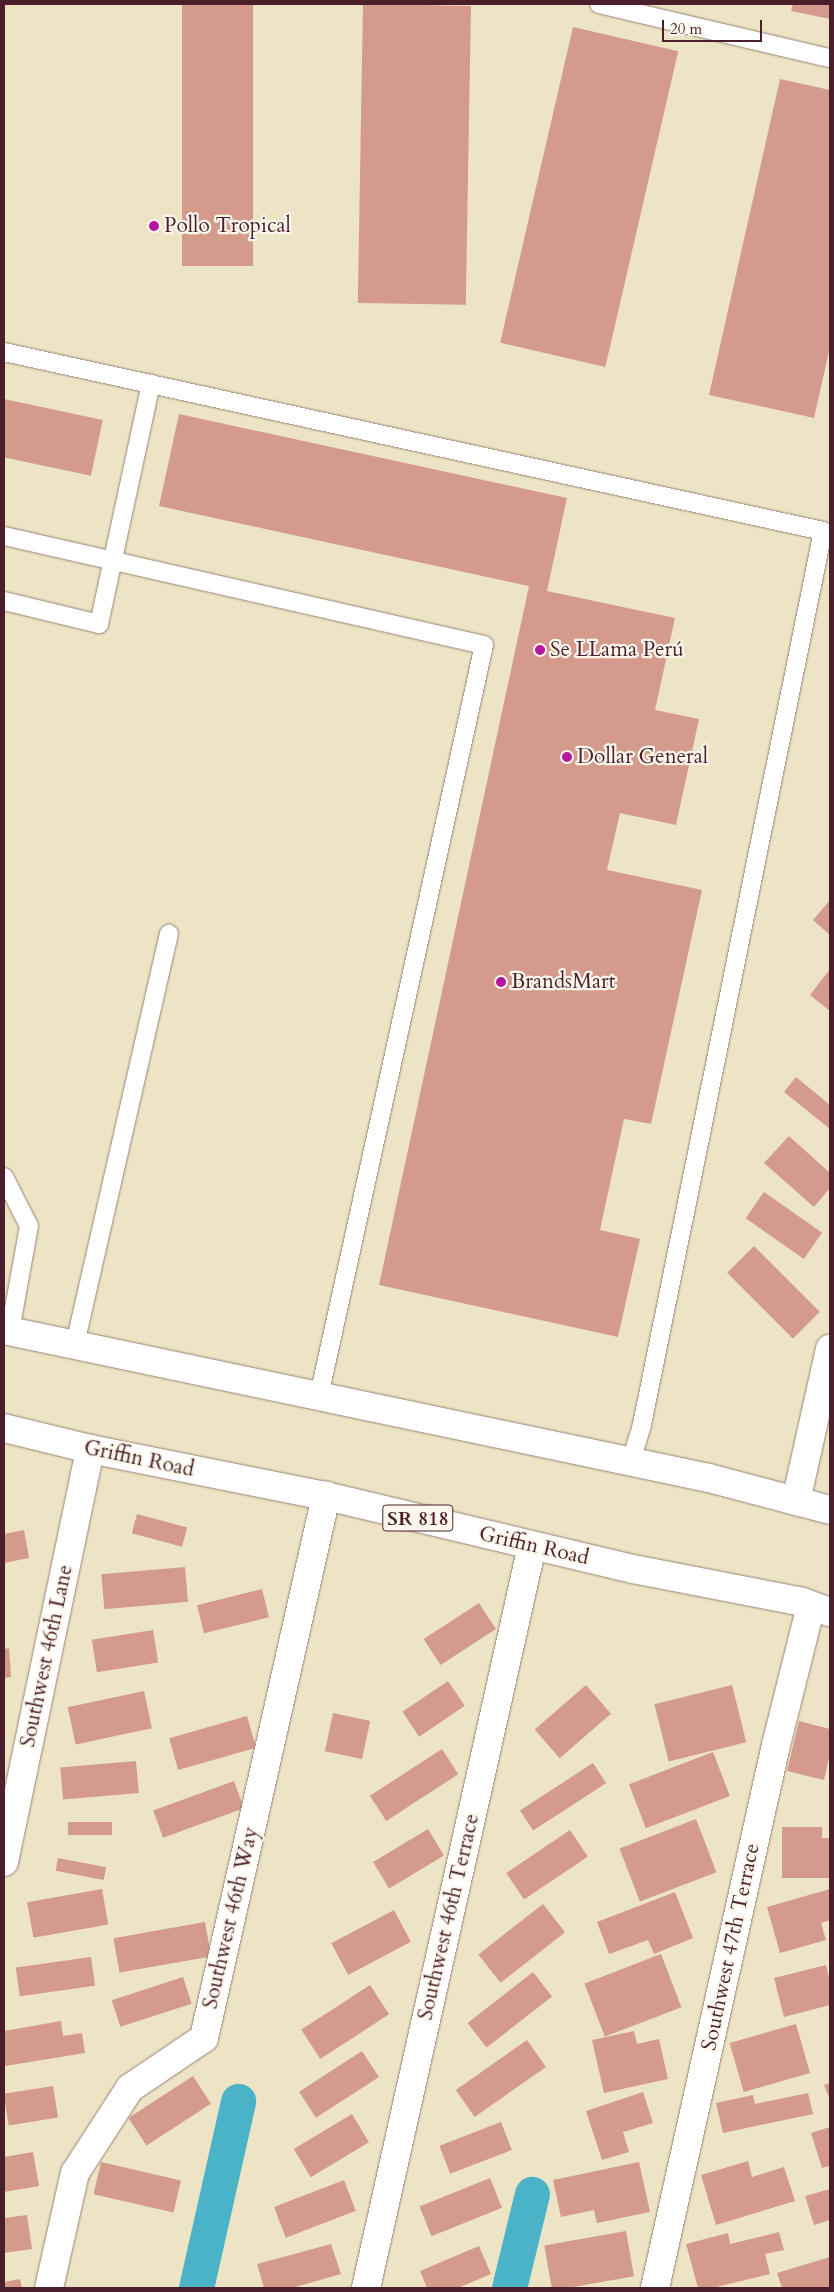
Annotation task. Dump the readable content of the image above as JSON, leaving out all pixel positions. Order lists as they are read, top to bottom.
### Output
{
  "streets": {
    "street": [
      "Griffin Road",
      "SR 818",
      "Southwest 46th Lane",
      "Southwest 46th Terrace",
      "Southwest 46th Way",
      "Southwest 47th Terrace"
    ]
  },
  "crossings": [
    ["Griffin Road", "Southwest 46th Lane"],
    ["Griffin Road", "Southwest 46th Terrace"],
    ["Griffin Road", "Southwest 46th Way"],
    ["Griffin Road", "Southwest 47th Terrace"]
  ],
  "places": [
    "Pollo Tropical",
    "Se LLama Perú",
    "Dollar General",
    "BrandsMart"
  ],
  "scale_bar": "20 m"
}
